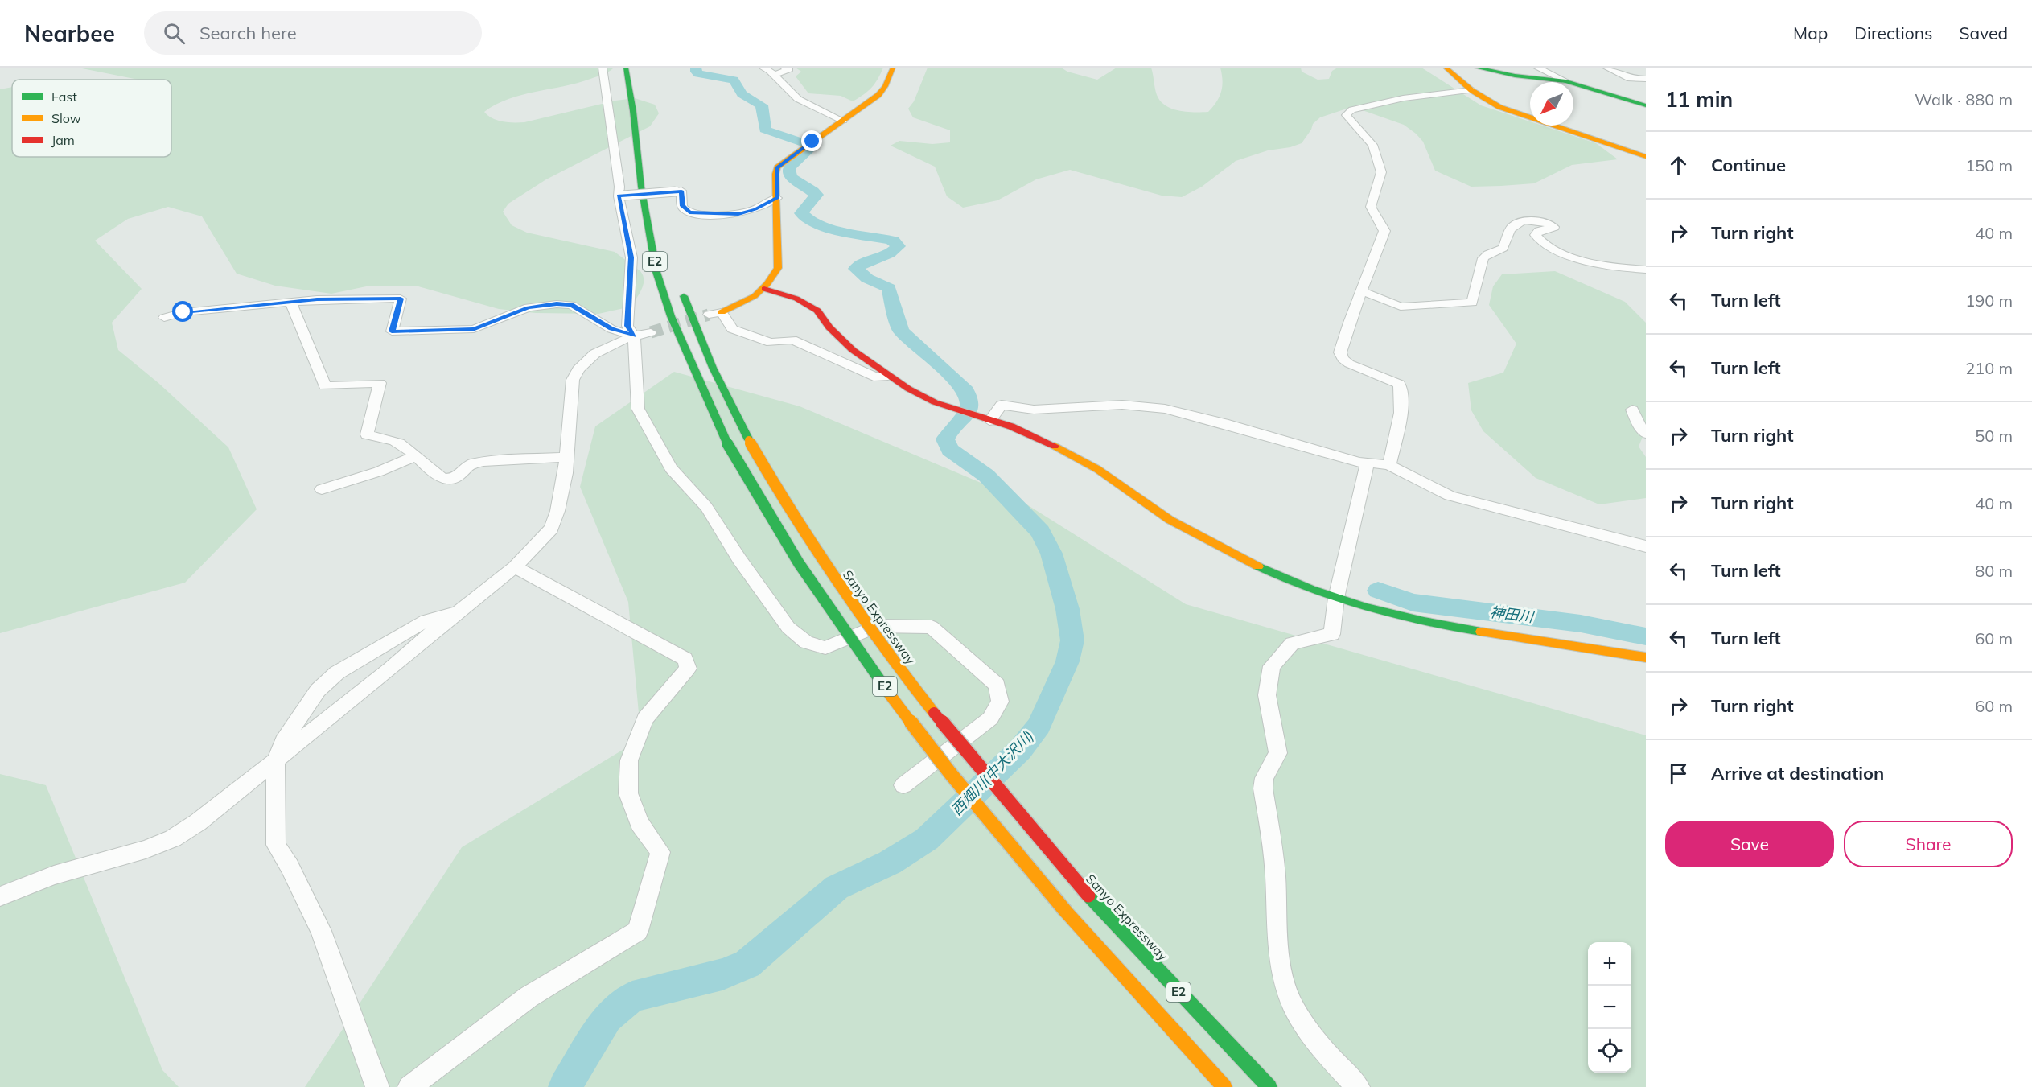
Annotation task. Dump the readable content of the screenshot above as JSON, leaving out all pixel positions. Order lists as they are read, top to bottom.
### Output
{
  "streets": {
    "main road": ["E2", "Sanyo Expressway"]
  },
  "water": ["神田川", "西畑川(中大沢川)"],
  "legend": ["Fast", "Slow", "Jam"],
  "north": "bottom left",
  "page": {
    "header": "Nearbee",
    "search": "Search here",
    "nav": ["Map", "Directions", "Saved"],
    "heading": ["11 min", "Walk · 880 m"],
    "list": [
      ["Continue", "150 m"],
      ["Turn right", "40 m"],
      ["Turn left", "190 m"],
      ["Turn left", "210 m"],
      ["Turn right", "50 m"],
      ["Turn right", "40 m"],
      ["Turn left", "80 m"],
      ["Turn left", "60 m"],
      ["Turn right", "60 m"],
      "Arrive at destination"
    ],
    "buttons": ["Save", "Share"],
    "map_buttons": ["+", "−"]
  }
}
